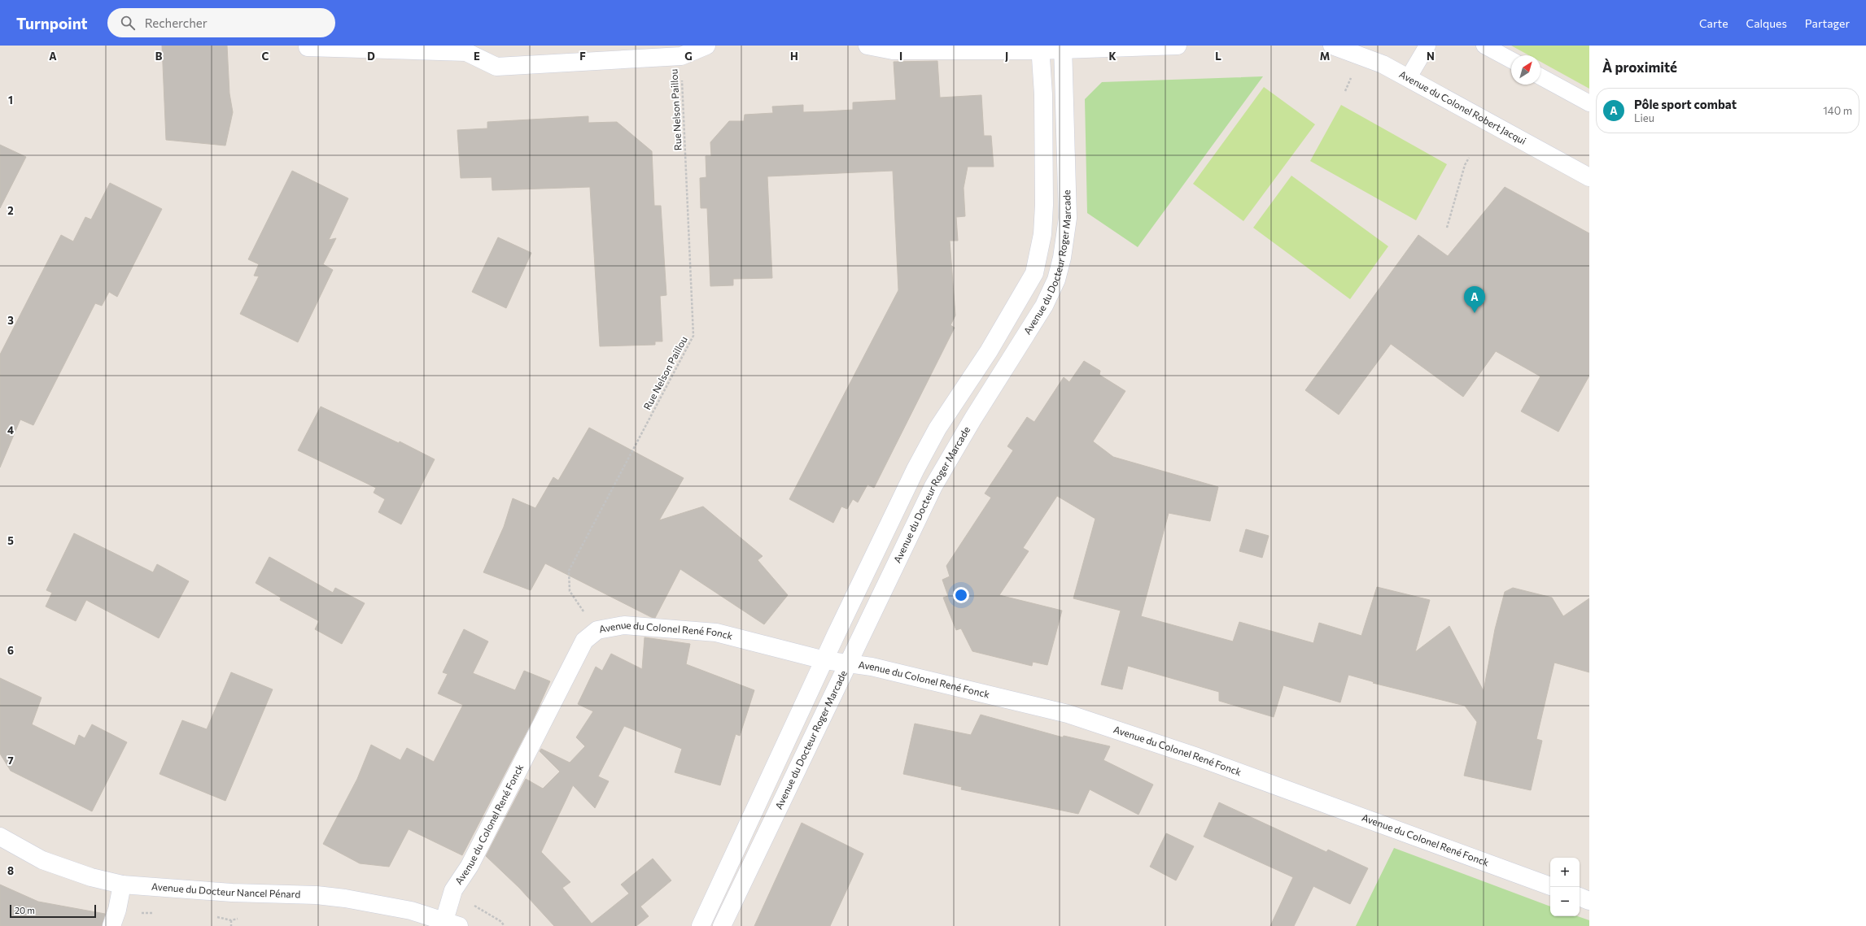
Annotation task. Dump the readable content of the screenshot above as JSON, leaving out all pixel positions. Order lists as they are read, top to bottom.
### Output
{
  "streets": {
    "street": [
      "Avenue du Colonel Robert Jacqui",
      "Avenue du Docteur Roger Marcade",
      "Avenue du Colonel René Fonck",
      "Avenue du Docteur Nancel Pénard"
    ],
    "path": ["Rue Nelson Paillou"]
  },
  "crossings": [
    ["Rue Nelson Paillou", "Avenue du Colonel René Fonck"],
    ["Avenue du Docteur Roger Marcade", "Avenue du Colonel René Fonck"],
    ["Avenue du Colonel René Fonck", "Avenue du Docteur Nancel Pénard"]
  ],
  "scale_bar": "20 m",
  "north": "top right",
  "page": {
    "header": "Turnpoint",
    "search": "Rechercher",
    "nav": ["Carte", "Calques", "Partager"],
    "heading": "À proximité",
    "list": [
      {
        "mark": "A",
        "name": "Pôle sport combat",
        "note": "Lieu",
        "value": "140 m"
      }
    ],
    "pins": "A",
    "map_buttons": ["+", "−"],
    "scale": "20 m"
  },
  "grid": {
    "columns": [
      "A",
      "B",
      "C",
      "D",
      "E",
      "F",
      "G",
      "H",
      "I",
      "J",
      "K",
      "L",
      "M",
      "N"
    ],
    "rows": [
      "1",
      "2",
      "3",
      "4",
      "5",
      "6",
      "7",
      "8"
    ]
  }
}
